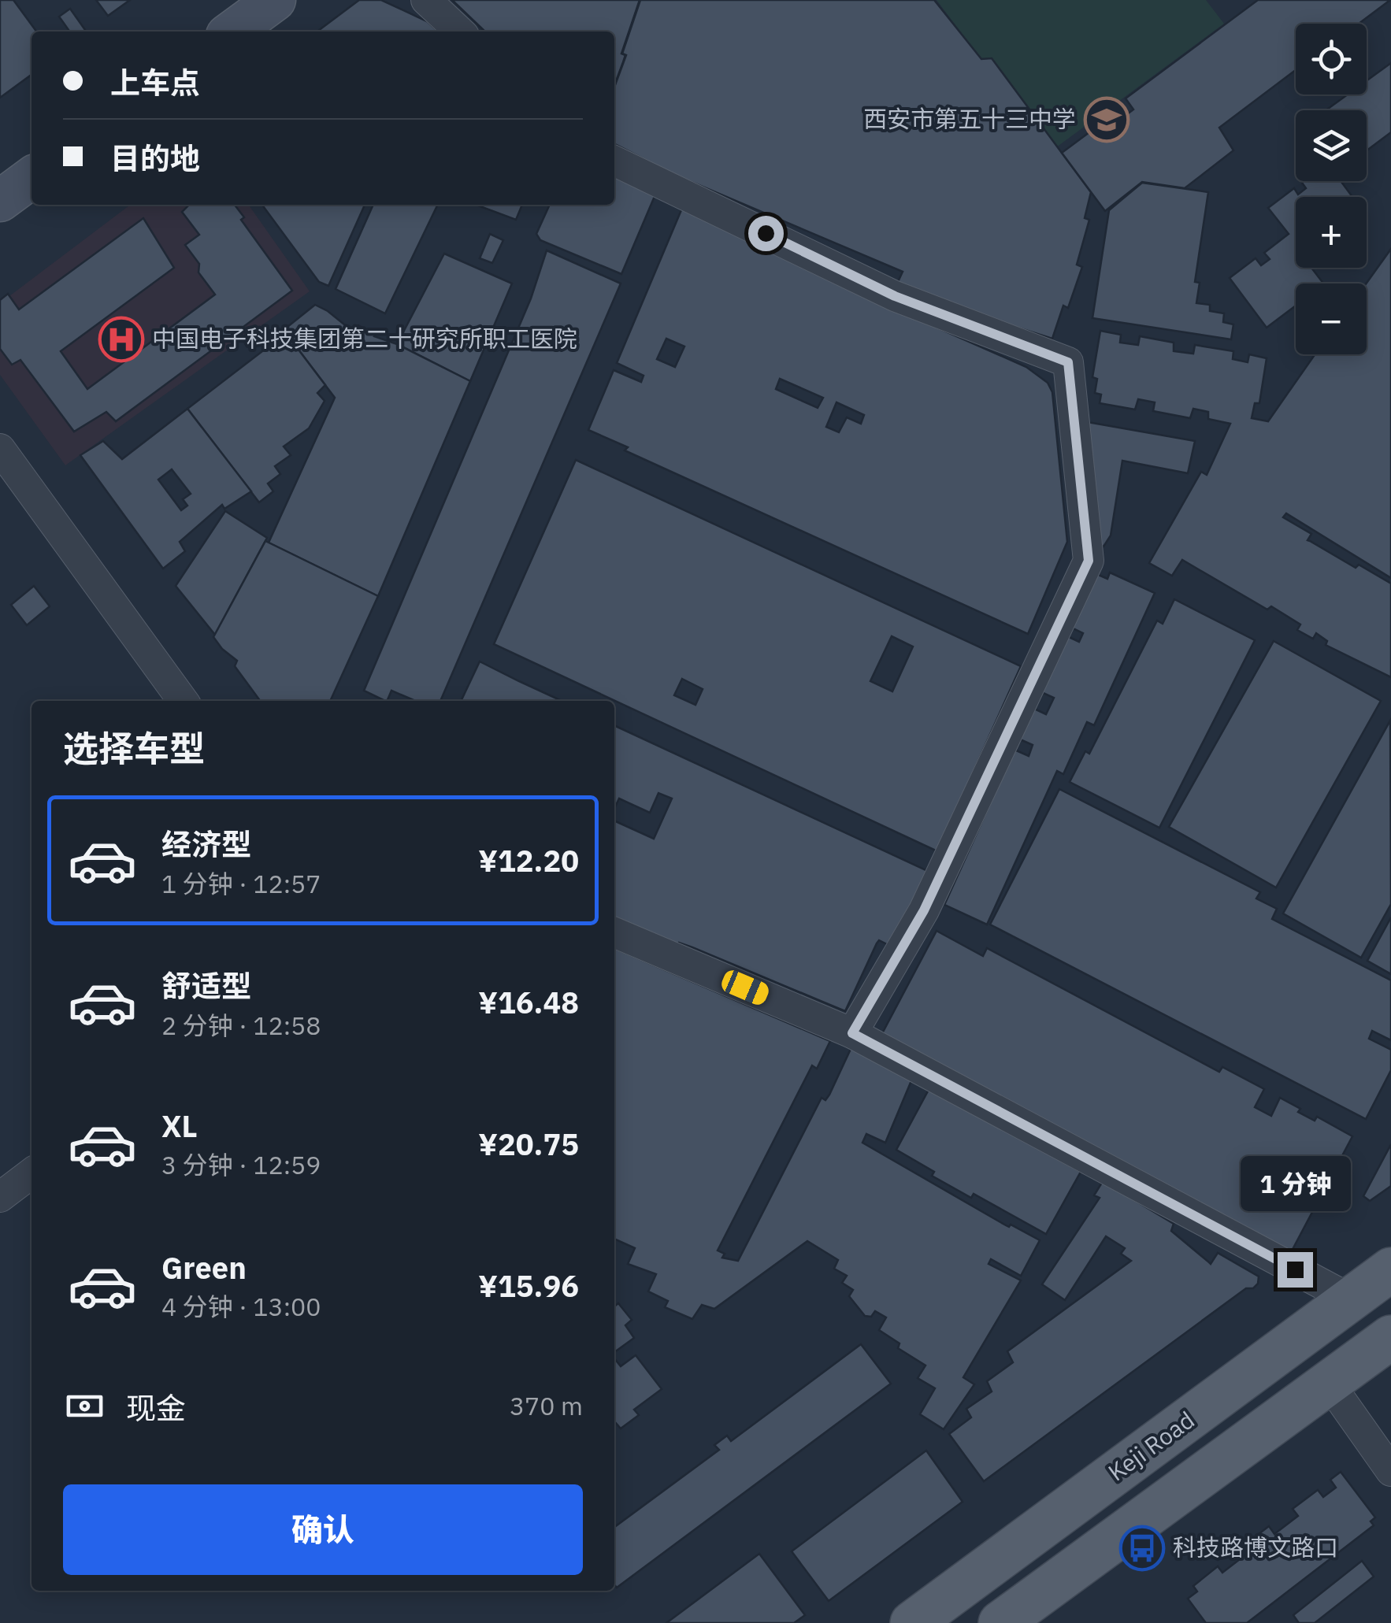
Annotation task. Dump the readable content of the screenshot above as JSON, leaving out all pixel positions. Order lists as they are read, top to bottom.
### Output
{
  "streets": {
    "main road": ["Keji Road"]
  },
  "places": {
    "school or university": ["西安市第五十三中学"],
    "hospital": ["中国电子科技集团第二十研究所职工医院"],
    "bus stop": ["科技路博文路口"]
  },
  "page": {
    "map_buttons": ["+", "−"],
    "banner": ["上车点", "目的地"],
    "heading": "选择车型",
    "list": [
      {
        "name": "经济型",
        "note": "1 分钟 · 12:57",
        "value": "¥12.20"
      },
      {
        "name": "舒适型",
        "note": "2 分钟 · 12:58",
        "value": "¥16.48"
      },
      {
        "name": "XL",
        "note": "3 分钟 · 12:59",
        "value": "¥20.75"
      },
      {
        "name": "Green",
        "note": "4 分钟 · 13:00",
        "value": "¥15.96"
      }
    ],
    "bubble": "1 分钟",
    "pay": ["现金", "370 m"],
    "buttons": "确认"
  }
}
